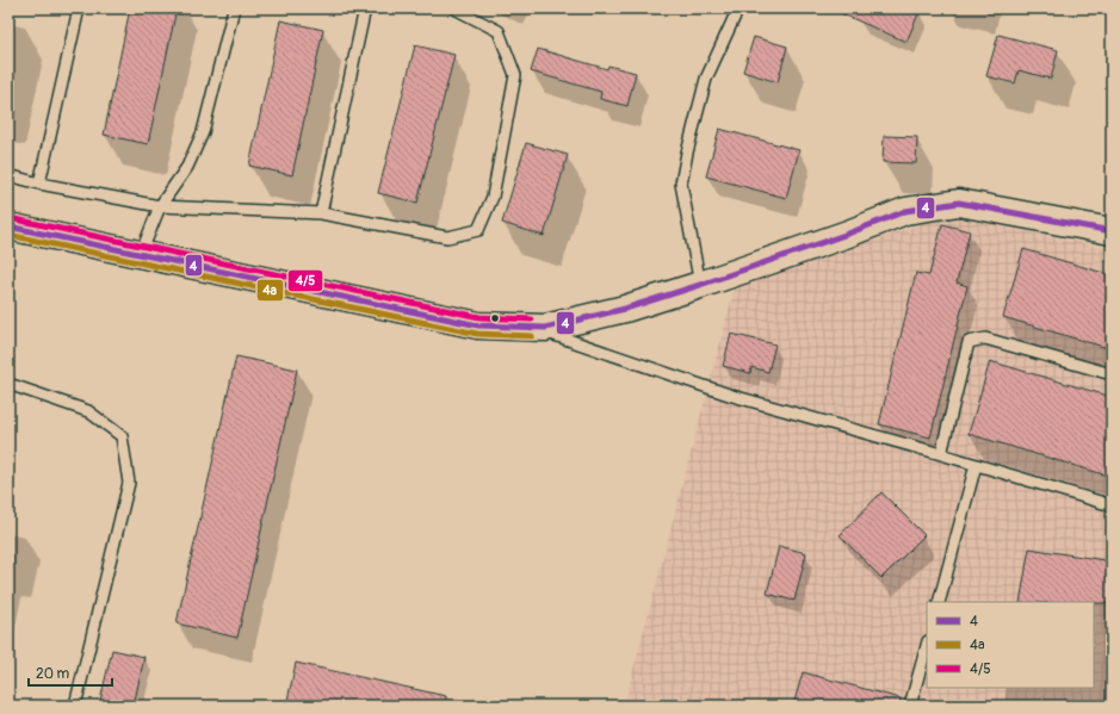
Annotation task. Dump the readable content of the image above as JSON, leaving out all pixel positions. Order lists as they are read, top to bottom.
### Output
{
  "lines": ["transit line 4", "transit line 4/5", "transit line 4а"],
  "legend": ["4", "4а", "4/5"],
  "scale_bar": "20 m"
}
